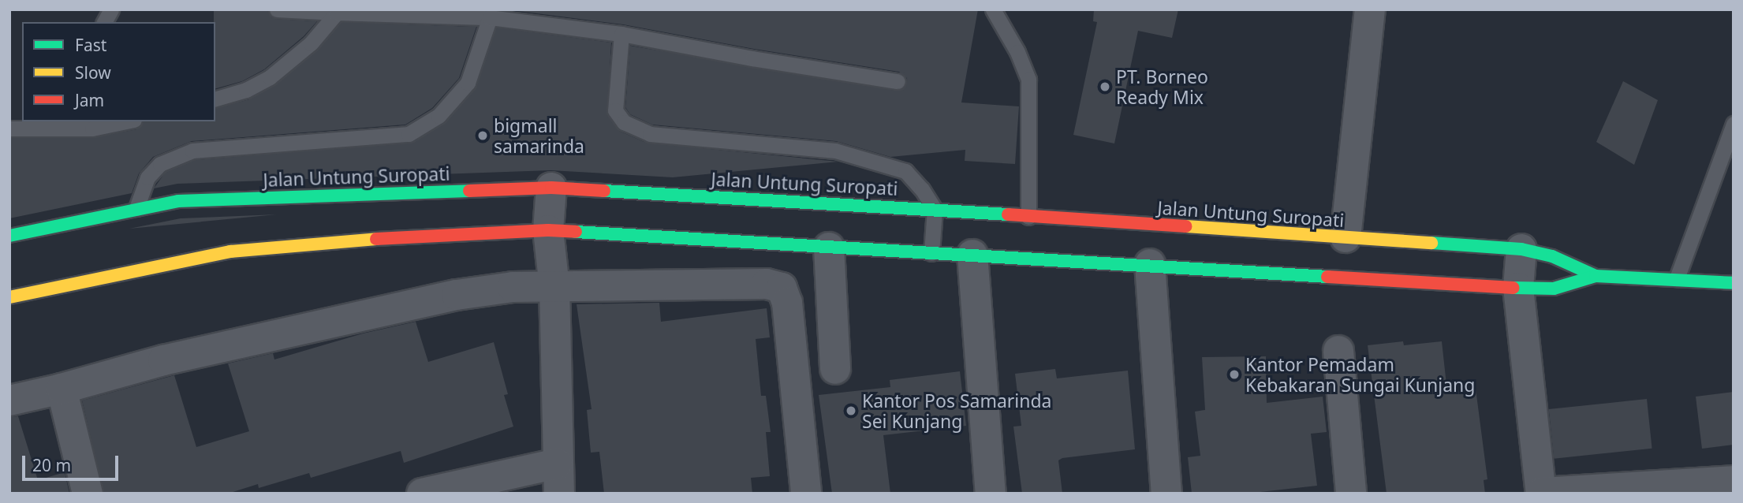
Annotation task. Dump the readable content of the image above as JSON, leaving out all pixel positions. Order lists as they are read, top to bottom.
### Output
{
  "streets": {
    "main road": ["Jalan Untung Suropati"]
  },
  "places": [
    "PT. Borneo Ready Mix",
    "bigmall samarinda",
    "Kantor Pemadam Kebakaran Sungai Kunjang",
    "Kantor Pos Samarinda Sei Kunjang"
  ],
  "legend": ["Fast", "Slow", "Jam"],
  "scale_bar": "20 m"
}
